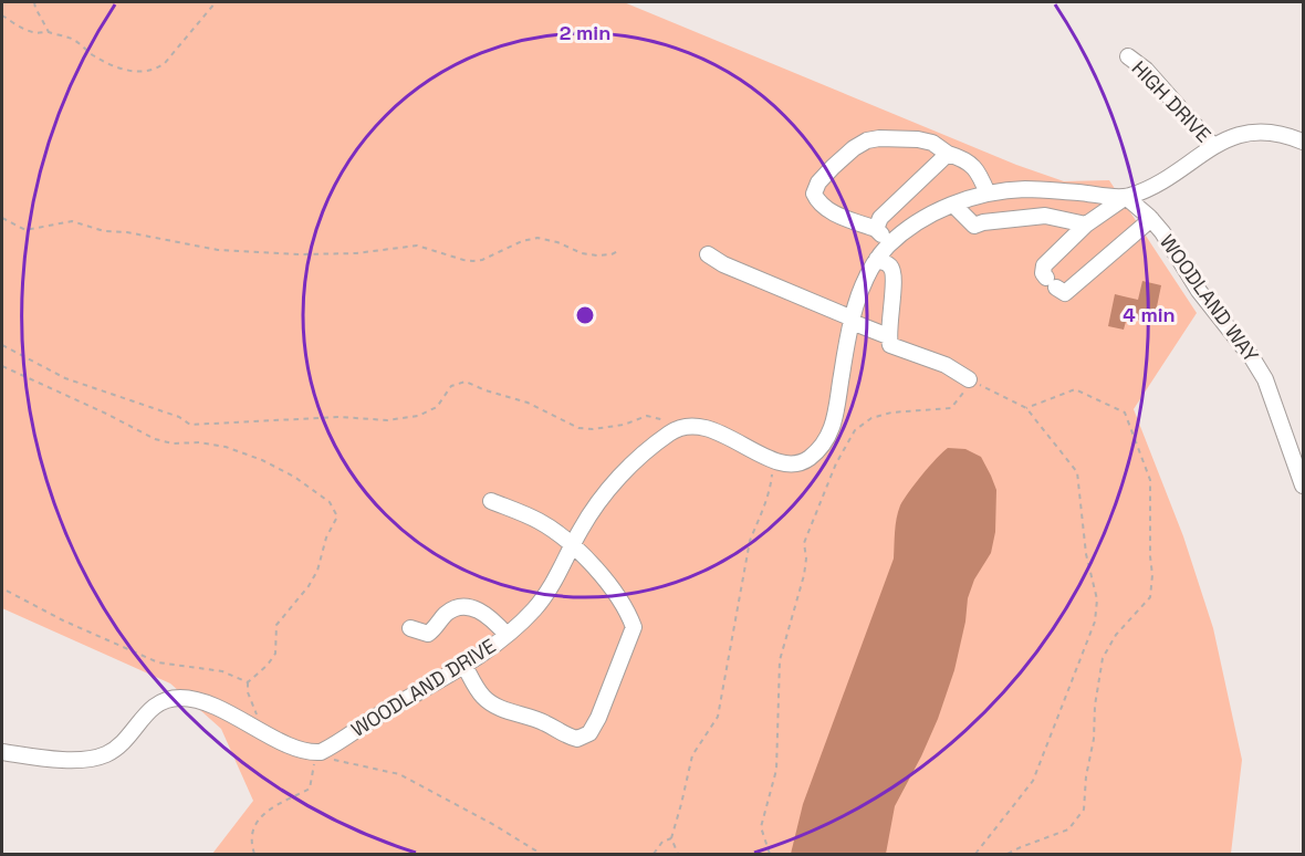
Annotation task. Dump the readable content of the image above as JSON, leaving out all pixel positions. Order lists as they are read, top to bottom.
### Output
{
  "streets": {
    "street": ["HIGH DRIVE", "WOODLAND WAY", "WOODLAND DRIVE"]
  },
  "rings": ["2 min", "4 min"]
}
